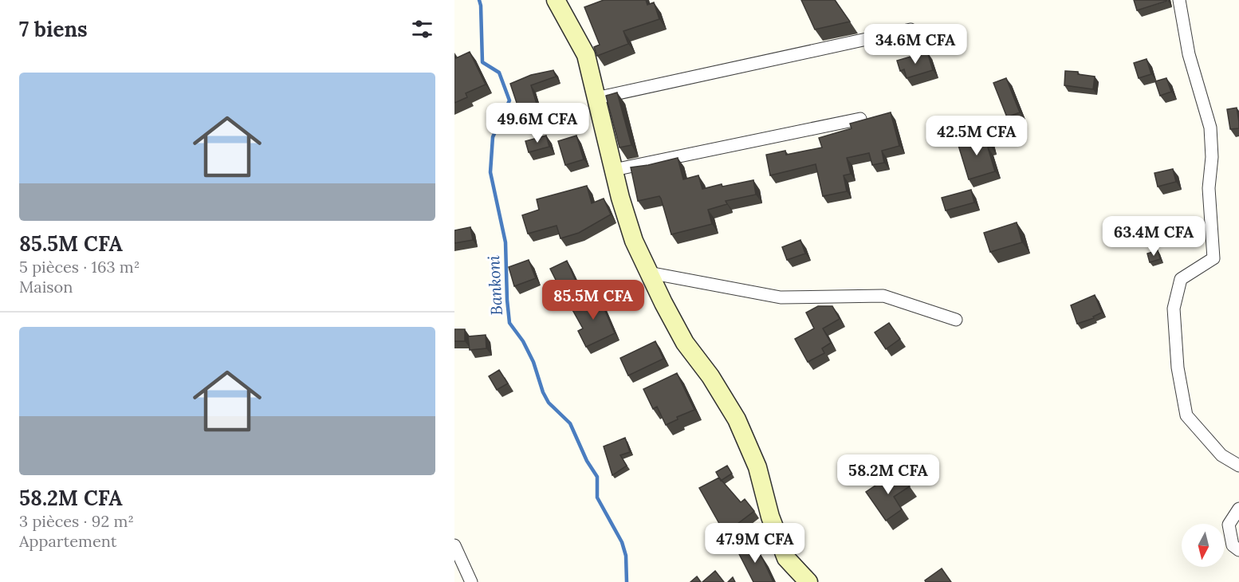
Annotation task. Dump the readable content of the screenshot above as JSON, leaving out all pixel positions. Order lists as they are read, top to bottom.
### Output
{
  "water": ["Bankoni"],
  "north": "bottom",
  "page": {
    "heading": "7 biens",
    "price": [
      "34.6M CFA",
      "49.6M CFA",
      "42.5M CFA",
      "63.4M CFA",
      "85.5M CFA",
      "58.2M CFA",
      "47.9M CFA"
    ],
    "list": [
      {
        "name": "85.5M CFA",
        "note": "5 pièces · 163 m² · Maison"
      },
      {
        "name": "58.2M CFA",
        "note": "3 pièces · 92 m² · Appartement"
      }
    ]
  }
}
